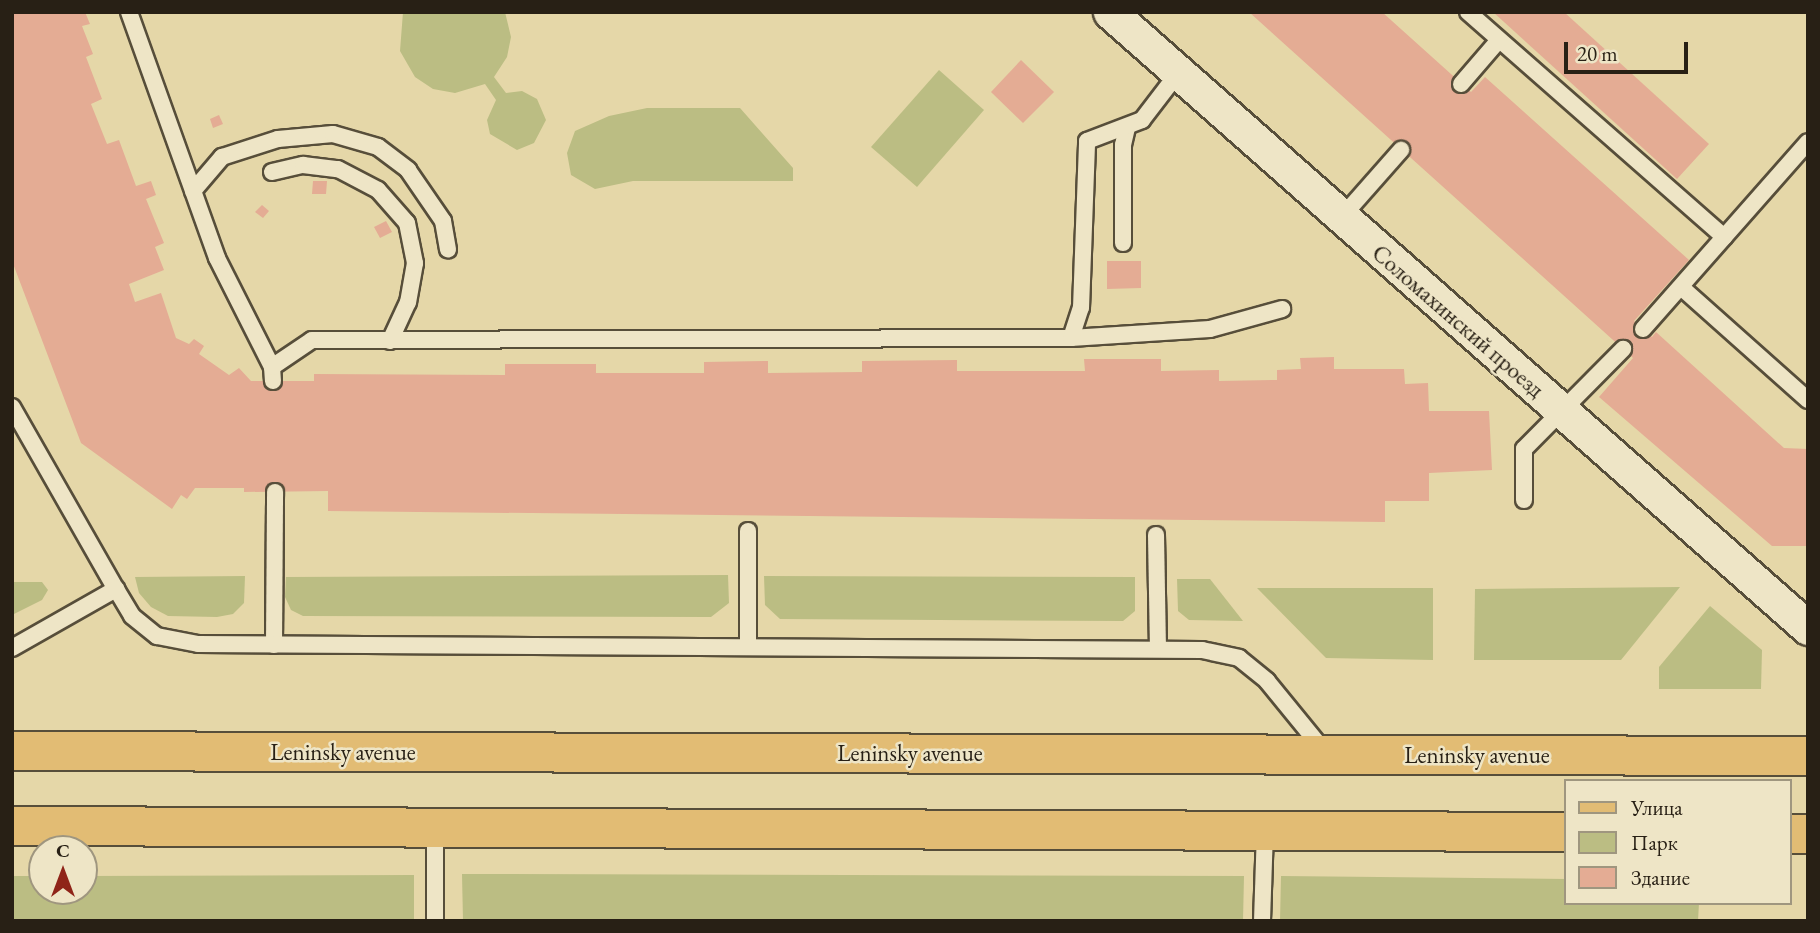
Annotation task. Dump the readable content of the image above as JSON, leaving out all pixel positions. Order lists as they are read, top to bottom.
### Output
{
  "streets": {
    "main road": ["Leninsky avenue"],
    "street": ["Соломахинский проезд"]
  },
  "legend": ["Улица", "Парк", "Здание"],
  "scale_bar": "20 m",
  "north": "top"
}
